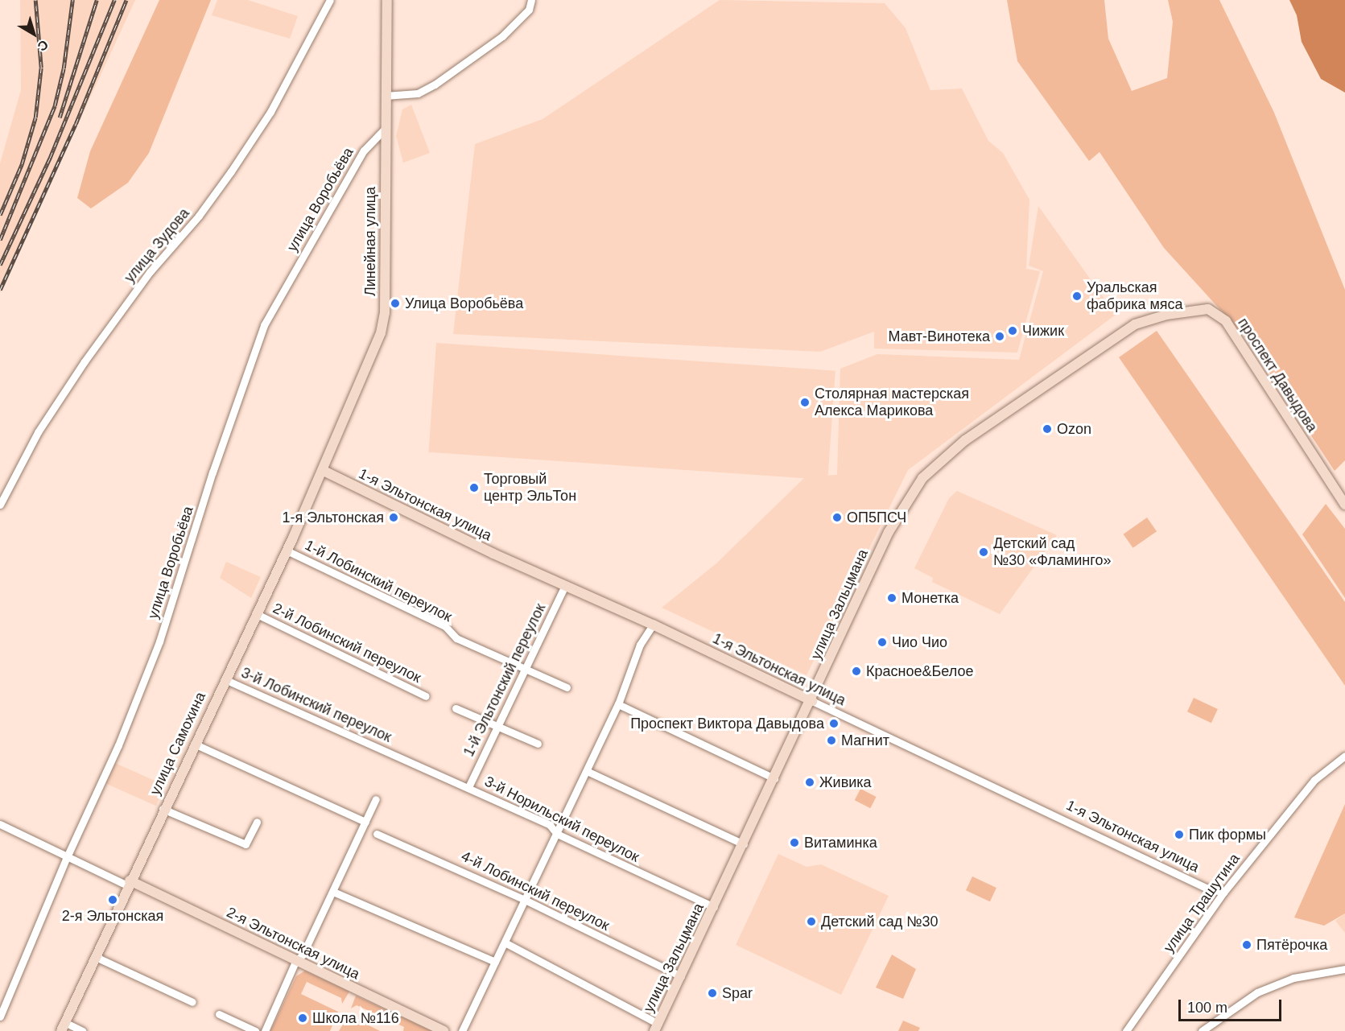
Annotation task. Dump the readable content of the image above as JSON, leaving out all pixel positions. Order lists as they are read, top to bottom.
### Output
{
  "streets": {
    "street": [
      "улица Воробьёва",
      "Линейная улица",
      "улица Зудова",
      "проспект Давыдова",
      "1-я Эльтонская улица",
      "1-й Лобинский переулок",
      "улица Зальцмана",
      "2-й Лобинский переулок",
      "1-й Эльтонский переулок",
      "3-й Лобинский переулок",
      "улица Самохина",
      "3-й Норильский переулок",
      "4-й Лобинский переулок",
      "улица Трашутина",
      "2-я Эльтонская улица"
    ]
  },
  "crossings": [
    ["улица Воробьёва", "Линейная улица"],
    ["Линейная улица", "1-я Эльтонская улица"],
    ["Линейная улица", "улица Самохина"],
    ["проспект Давыдова", "улица Зальцмана"],
    ["1-я Эльтонская улица", "улица Зальцмана"],
    ["1-я Эльтонская улица", "1-й Эльтонский переулок"],
    ["1-я Эльтонская улица", "улица Самохина"],
    ["1-я Эльтонская улица", "улица Трашутина"],
    ["1-й Лобинский переулок", "1-й Эльтонский переулок"],
    ["1-й Лобинский переулок", "улица Самохина"],
    ["улица Зальцмана", "3-й Норильский переулок"],
    ["улица Зальцмана", "4-й Лобинский переулок"],
    ["2-й Лобинский переулок", "улица Самохина"],
    ["1-й Эльтонский переулок", "3-й Норильский переулок"],
    ["3-й Лобинский переулок", "улица Самохина"],
    ["3-й Лобинский переулок", "3-й Норильский переулок"],
    ["улица Самохина", "2-я Эльтонская улица"]
  ],
  "places": [
    "Уральская фабрика мяса",
    "Улица Воробьёва",
    "Чижик",
    "Мавт-Винотека",
    "Столярная мастерская Алекса Марикова",
    "Ozon",
    "Торговый центр ЭльТон",
    "1-я Эльтонская",
    "ОП5ПСЧ",
    "Детский сад №30 «Фламинго»",
    "Монетка",
    "Чио Чио",
    "Красное&Белое",
    "Проспект Виктора Давыдова",
    "Магнит",
    "Живика",
    "Пик формы",
    "Витаминка",
    "2-я Эльтонская",
    "Детский сад №30",
    "Пятёрочка",
    "Spar",
    "Школа №116"
  ],
  "scale_bar": "100 m",
  "north": "bottom right"
}
